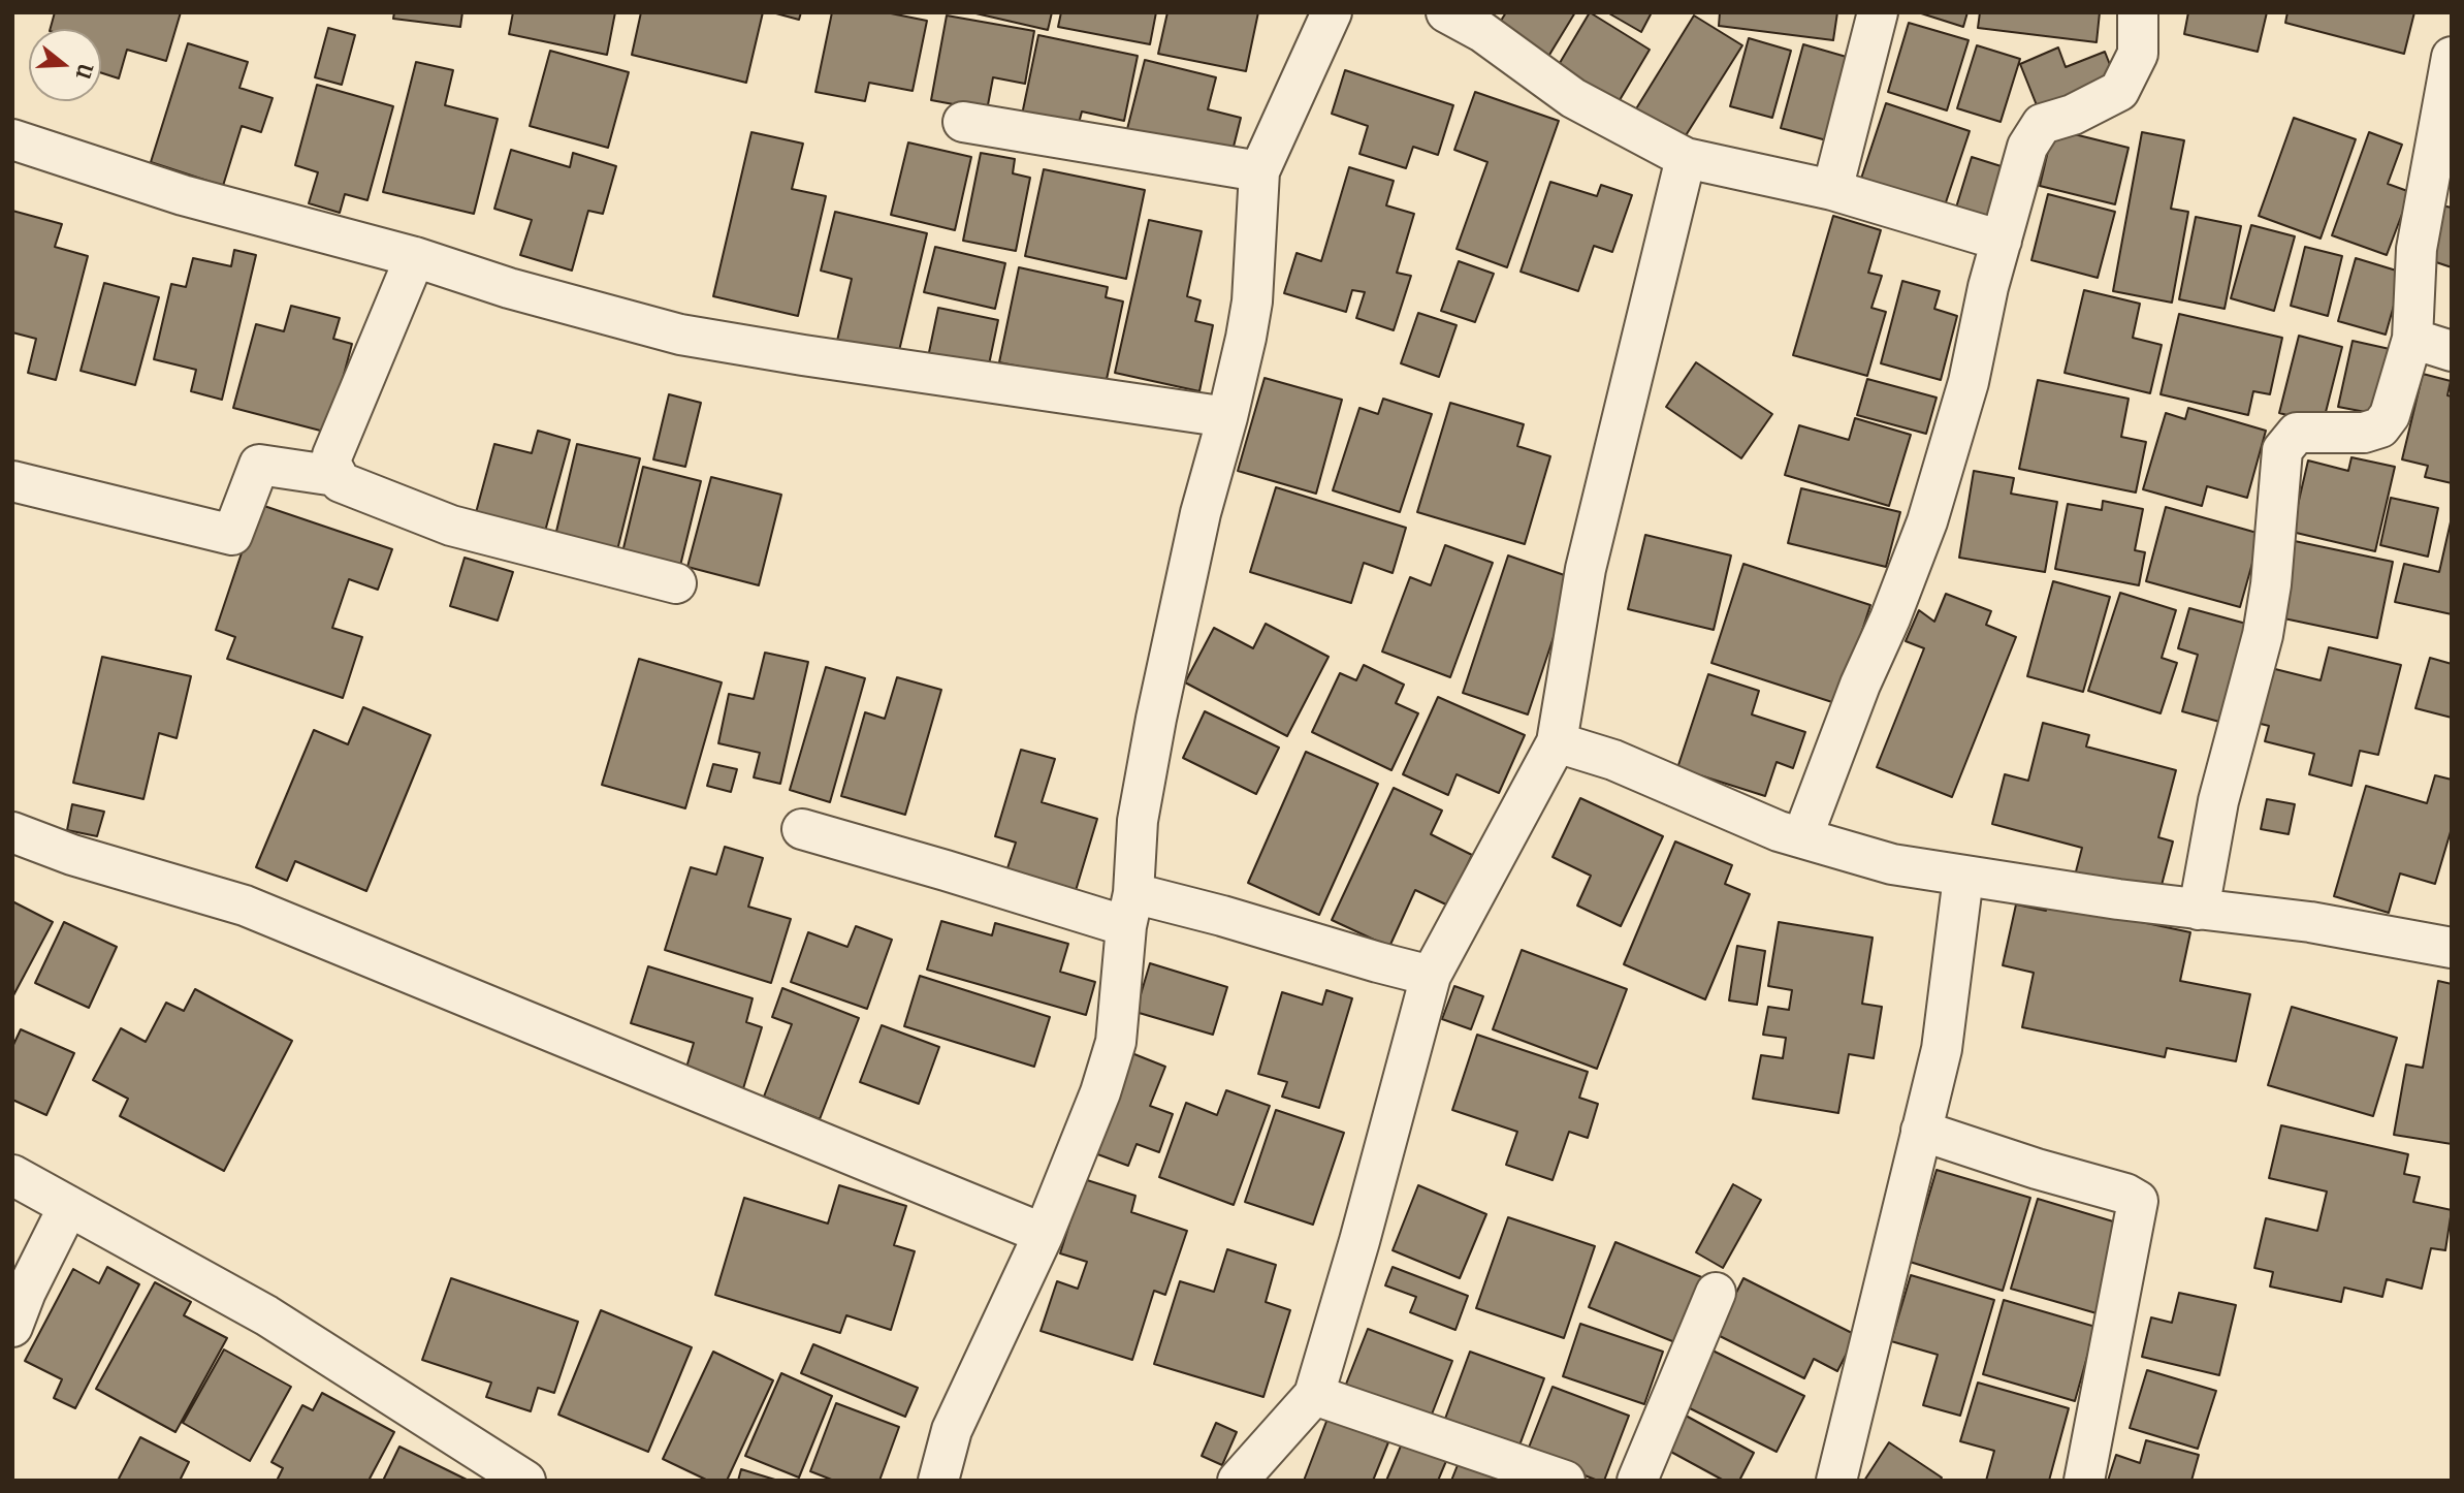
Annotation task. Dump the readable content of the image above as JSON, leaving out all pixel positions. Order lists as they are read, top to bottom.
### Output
{
  "north": "right"
}
